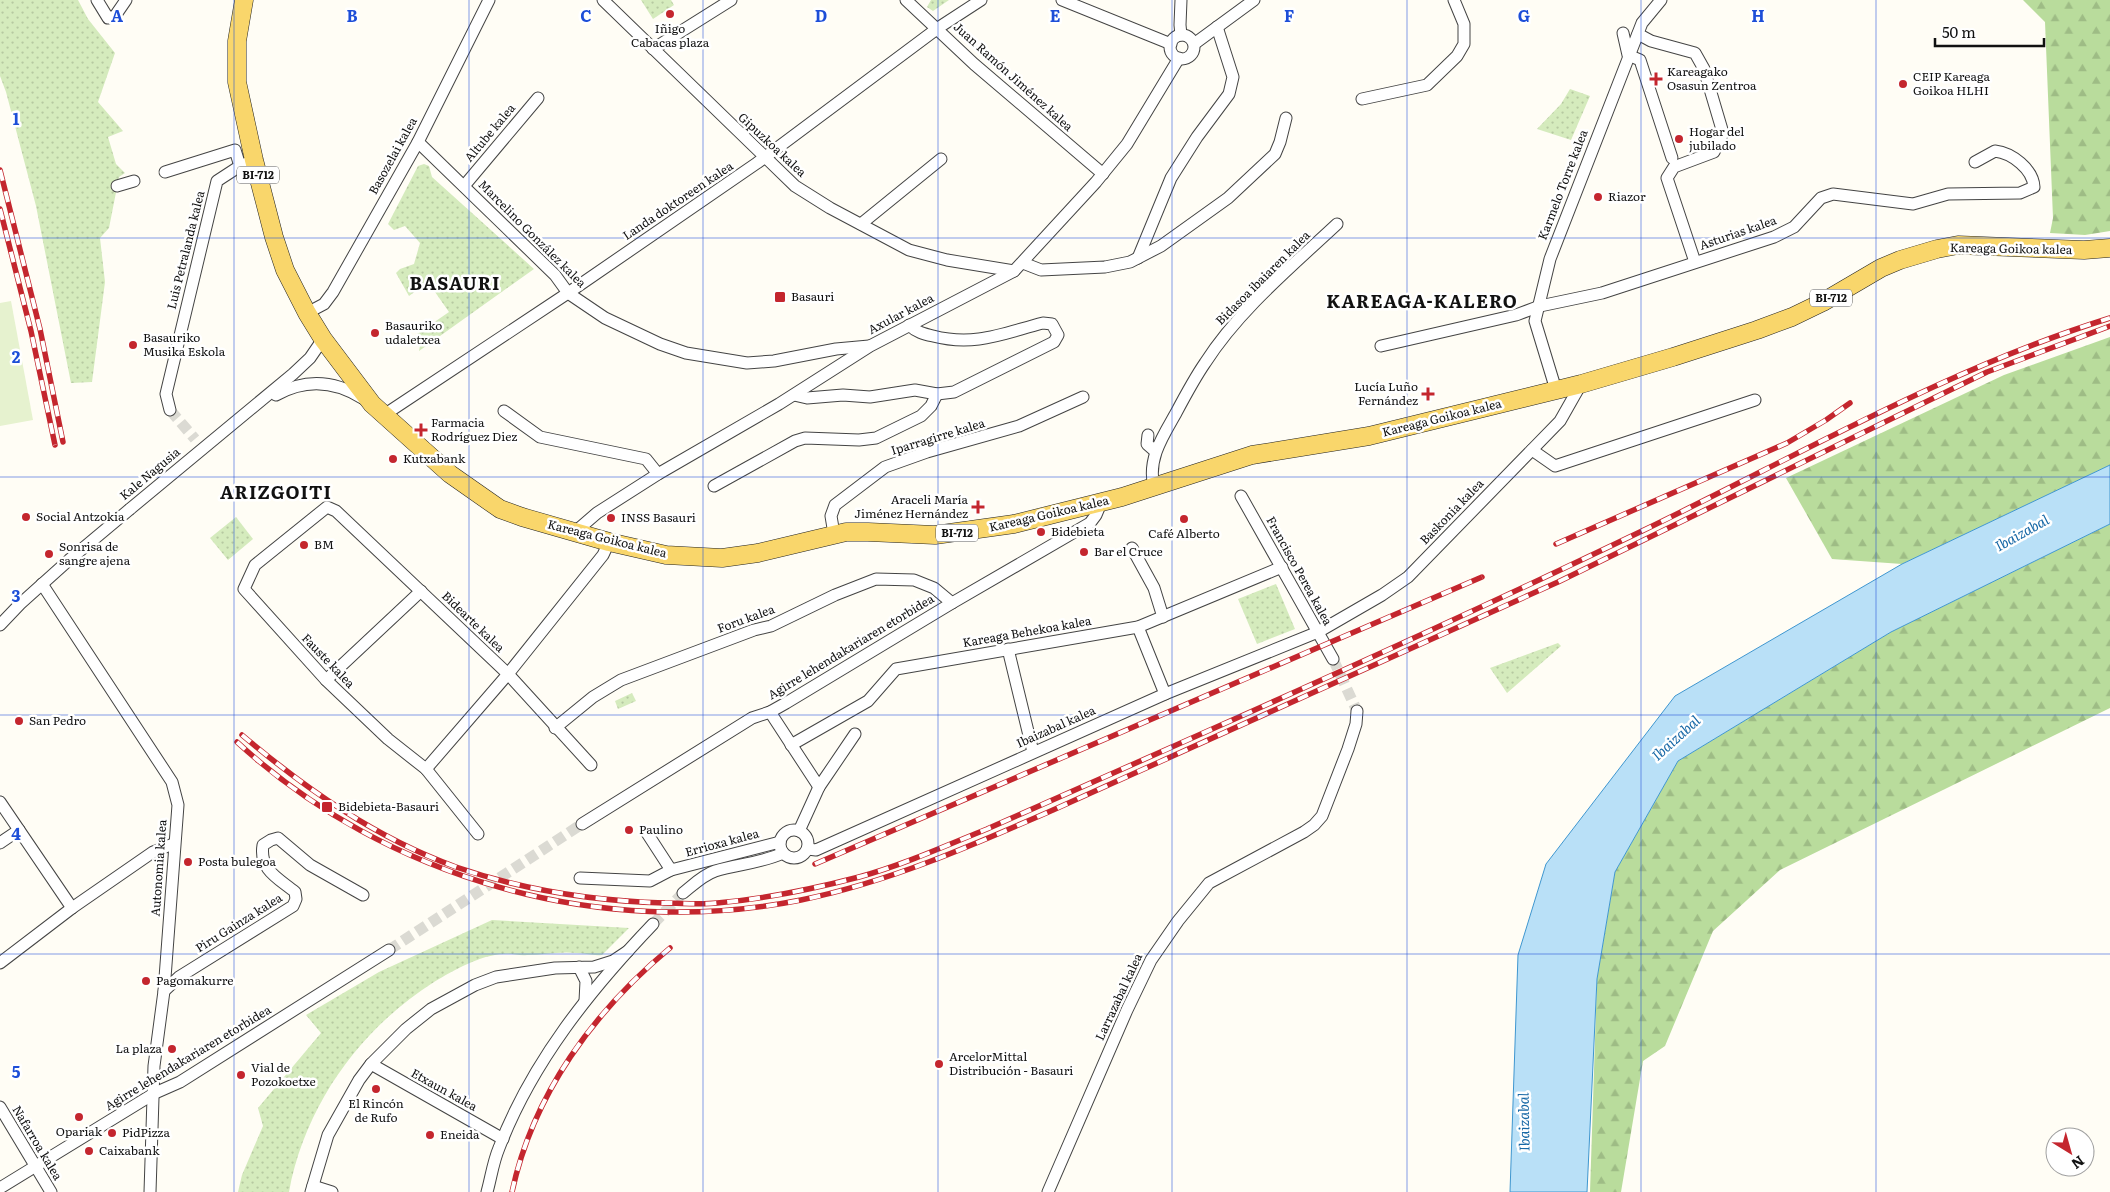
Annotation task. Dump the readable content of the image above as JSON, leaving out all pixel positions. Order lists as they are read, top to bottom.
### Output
{
  "streets": {
    "main road": ["BI-712", "Kareaga Goikoa kalea"],
    "street": [
      "Juan Ramón Jiménez kalea",
      "Altube kalea",
      "Gipuzkoa kalea",
      "Basozelai kalea",
      "Karmelo Torre kalea",
      "Landa doktoreen kalea",
      "Asturias kalea",
      "Marcelino González kalea",
      "Luis Petralanda kalea",
      "Bidasoa ibaiaren kalea",
      "Axular kalea",
      "Iparragirre kalea",
      "Kale Nagusia",
      "Baskonia kalea",
      "Francisco Perea kalea",
      "Foru kalea",
      "Bidearte kalea",
      "Kareaga Behekoa kalea",
      "Agirre lehendakariaren etorbidea",
      "Fauste kalea",
      "Ibaizabal kalea",
      "Errioxa kalea",
      "Autonomia kalea",
      "Piru Gainza kalea",
      "Larrazabal kalea",
      "Etxaun kalea",
      "Nafarroa kalea"
    ]
  },
  "crossings": [
    ["Juan Ramón Jiménez kalea", "Landa doktoreen kalea"],
    ["Juan Ramón Jiménez kalea", "Axular kalea"],
    ["Altube kalea", "Marcelino González kalea"],
    ["Gipuzkoa kalea", "Landa doktoreen kalea"],
    ["Gipuzkoa kalea", "Axular kalea"],
    ["Basozelai kalea", "Marcelino González kalea"],
    ["Basozelai kalea", "Kareaga Goikoa kalea"],
    ["Karmelo Torre kalea", "Asturias kalea"],
    ["Karmelo Torre kalea", "Kareaga Goikoa kalea"],
    ["Landa doktoreen kalea", "Marcelino González kalea"],
    ["Landa doktoreen kalea", "Kareaga Goikoa kalea"],
    ["Marcelino González kalea", "Axular kalea"],
    ["Kareaga Goikoa kalea", "Luis Petralanda kalea"],
    ["Kareaga Goikoa kalea", "Bidasoa ibaiaren kalea"],
    ["Kareaga Goikoa kalea", "Axular kalea"],
    ["Kareaga Goikoa kalea", "Iparragirre kalea"],
    ["Kareaga Goikoa kalea", "Baskonia kalea"],
    ["Kareaga Goikoa kalea", "Agirre lehendakariaren etorbidea"],
    ["Kale Nagusia", "Autonomia kalea"],
    ["Baskonia kalea", "Francisco Perea kalea"],
    ["Baskonia kalea", "Ibaizabal kalea"],
    ["Francisco Perea kalea", "Kareaga Behekoa kalea"],
    ["Francisco Perea kalea", "Ibaizabal kalea"],
    ["Foru kalea", "Bidearte kalea"],
    ["Foru kalea", "Agirre lehendakariaren etorbidea"],
    ["Bidearte kalea", "Fauste kalea"],
    ["Agirre lehendakariaren etorbidea", "Autonomia kalea"],
    ["Agirre lehendakariaren etorbidea", "Nafarroa kalea"],
    ["Ibaizabal kalea", "Errioxa kalea"],
    ["Autonomia kalea", "Piru Gainza kalea"]
  ],
  "districts": ["BASAURI", "KAREAGA-KALERO", "ARIZGOITI"],
  "water": ["Ibaizabal"],
  "places": {
    "other": [
      "Iñigo Cabacas plaza",
      "CEIP Kareaga Goikoa HLHI",
      "Hogar del jubilado",
      "Riazor",
      "Basauriko udaletxea",
      "Basauriko Musika Eskola",
      "Kutxabank",
      "Social Antzokia",
      "INSS Basauri",
      "Café Alberto",
      "Bidebieta",
      "BM",
      "Bar el Cruce",
      "Sonrisa de sangre ajena",
      "San Pedro",
      "Paulino",
      "Posta bulegoa",
      "Pagomakurre",
      "La plaza",
      "ArcelorMittal Distribución - Basauri",
      "Vial de Pozokoetxe",
      "El Rincón de Rufo",
      "Opariak",
      "PidPizza",
      "Eneida",
      "Caixabank"
    ],
    "health": [
      "Kareagako Osasun Zentroa",
      "Lucía Luño Fernández",
      "Farmacia Rodríguez Diez",
      "Araceli María Jiménez Hernández"
    ],
    "transit": ["Basauri", "Bidebieta-Basauri"]
  },
  "scale_bar": "50 m",
  "north": "bottom right",
  "grid": {
    "columns": [
      "A",
      "B",
      "C",
      "D",
      "E",
      "F",
      "G",
      "H"
    ],
    "rows": [
      "1",
      "2",
      "3",
      "4",
      "5"
    ]
  }
}
